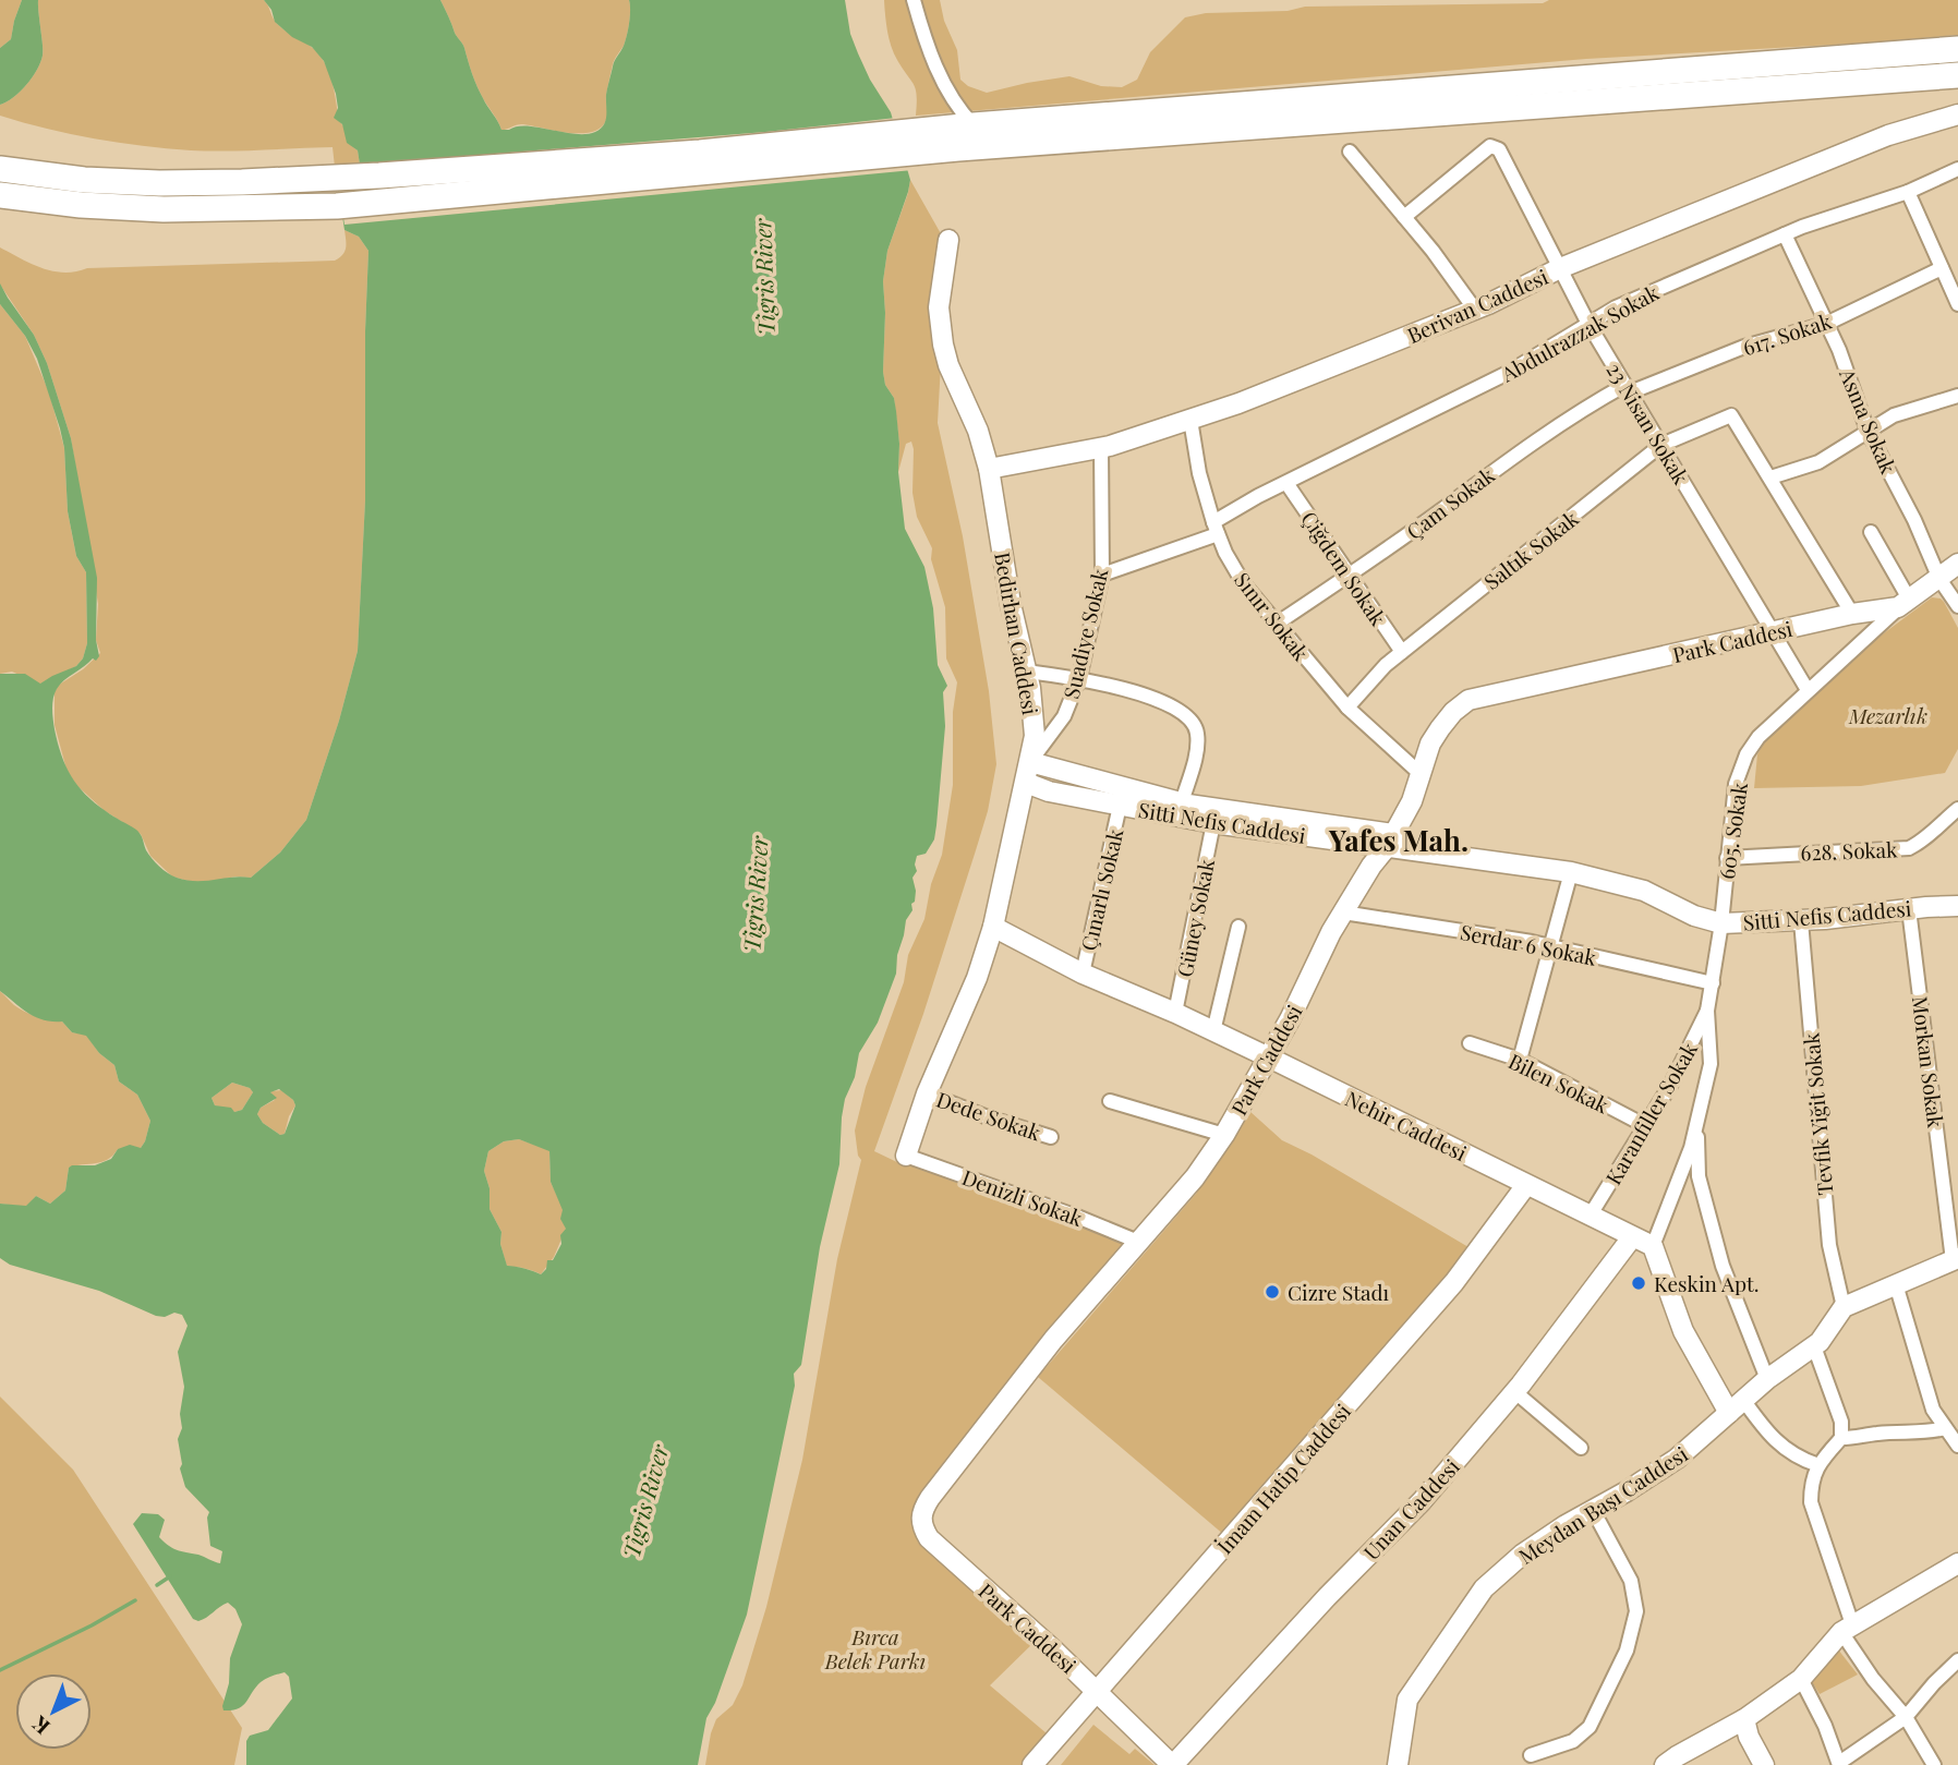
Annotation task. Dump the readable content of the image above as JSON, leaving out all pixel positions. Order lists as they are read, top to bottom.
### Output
{
  "streets": {
    "street": [
      "Berivan Caddesi",
      "Abdulrazzak Sokak",
      "617. Sokak",
      "Asma Sokak",
      "23 Nisan Sokak",
      "Çam Sokak",
      "Saltık Sokak",
      "Çiğdem Sokak",
      "Sınır Sokak",
      "Bedirhan Caddesi",
      "Suadiye Sokak",
      "Park Caddesi",
      "Sitti Nefis Caddesi",
      "605. Sokak",
      "628. Sokak",
      "Çınarlı Sokak",
      "Güney Sokak",
      "Serdar 6 Sokak",
      "Morkan Sokak",
      "Bilen Sokak",
      "Karanfiller Sokak",
      "Tevfik Yiğit Sokak",
      "Dede Sokak",
      "Nehir Caddesi",
      "Denizli Sokak",
      "İmam Hatip Caddesi",
      "Meydan Başı Caddesi",
      "Unan Caddesi"
    ]
  },
  "crossings": [
    ["Berivan Caddesi", "23 Nisan Sokak"],
    ["Berivan Caddesi", "Sınır Sokak"],
    ["Berivan Caddesi", "Bedirhan Caddesi"],
    ["Berivan Caddesi", "Suadiye Sokak"],
    ["Abdulrazzak Sokak", "Asma Sokak"],
    ["Abdulrazzak Sokak", "23 Nisan Sokak"],
    ["Abdulrazzak Sokak", "Çiğdem Sokak"],
    ["Abdulrazzak Sokak", "Sınır Sokak"],
    ["Abdulrazzak Sokak", "Suadiye Sokak"],
    ["617. Sokak", "Asma Sokak"],
    ["617. Sokak", "23 Nisan Sokak"],
    ["617. Sokak", "Çam Sokak"],
    ["Asma Sokak", "Park Caddesi"],
    ["23 Nisan Sokak", "Çam Sokak"],
    ["23 Nisan Sokak", "Saltık Sokak"],
    ["23 Nisan Sokak", "Park Caddesi"],
    ["23 Nisan Sokak", "605. Sokak"],
    ["Çam Sokak", "Çiğdem Sokak"],
    ["Çam Sokak", "Sınır Sokak"],
    ["Saltık Sokak", "Çiğdem Sokak"],
    ["Saltık Sokak", "Sınır Sokak"],
    ["Sınır Sokak", "Park Caddesi"],
    ["Bedirhan Caddesi", "Suadiye Sokak"],
    ["Bedirhan Caddesi", "Sitti Nefis Caddesi"],
    ["Bedirhan Caddesi", "Dede Sokak"],
    ["Bedirhan Caddesi", "Nehir Caddesi"],
    ["Bedirhan Caddesi", "Denizli Sokak"],
    ["Park Caddesi", "Sitti Nefis Caddesi"],
    ["Park Caddesi", "605. Sokak"],
    ["Park Caddesi", "Serdar 6 Sokak"],
    ["Park Caddesi", "Nehir Caddesi"],
    ["Park Caddesi", "Denizli Sokak"],
    ["Park Caddesi", "İmam Hatip Caddesi"],
    ["Park Caddesi", "Unan Caddesi"],
    ["Sitti Nefis Caddesi", "605. Sokak"],
    ["Sitti Nefis Caddesi", "Çınarlı Sokak"],
    ["Sitti Nefis Caddesi", "Güney Sokak"],
    ["Sitti Nefis Caddesi", "Morkan Sokak"],
    ["Sitti Nefis Caddesi", "Tevfik Yiğit Sokak"],
    ["605. Sokak", "628. Sokak"],
    ["605. Sokak", "Serdar 6 Sokak"],
    ["605. Sokak", "Karanfiller Sokak"],
    ["605. Sokak", "Nehir Caddesi"],
    ["Çınarlı Sokak", "Nehir Caddesi"],
    ["Güney Sokak", "Nehir Caddesi"],
    ["Bilen Sokak", "Karanfiller Sokak"],
    ["Karanfiller Sokak", "Nehir Caddesi"],
    ["Tevfik Yiğit Sokak", "Meydan Başı Caddesi"],
    ["Nehir Caddesi", "İmam Hatip Caddesi"],
    ["Nehir Caddesi", "Unan Caddesi"]
  ],
  "districts": ["Yafes Mah."],
  "water": ["Tigris River"],
  "parks": ["Mezarlık", "Bırca Belek Parkı"],
  "places": ["Keskin Apt.", "Cizre Stadı"],
  "north": "bottom left"
}
